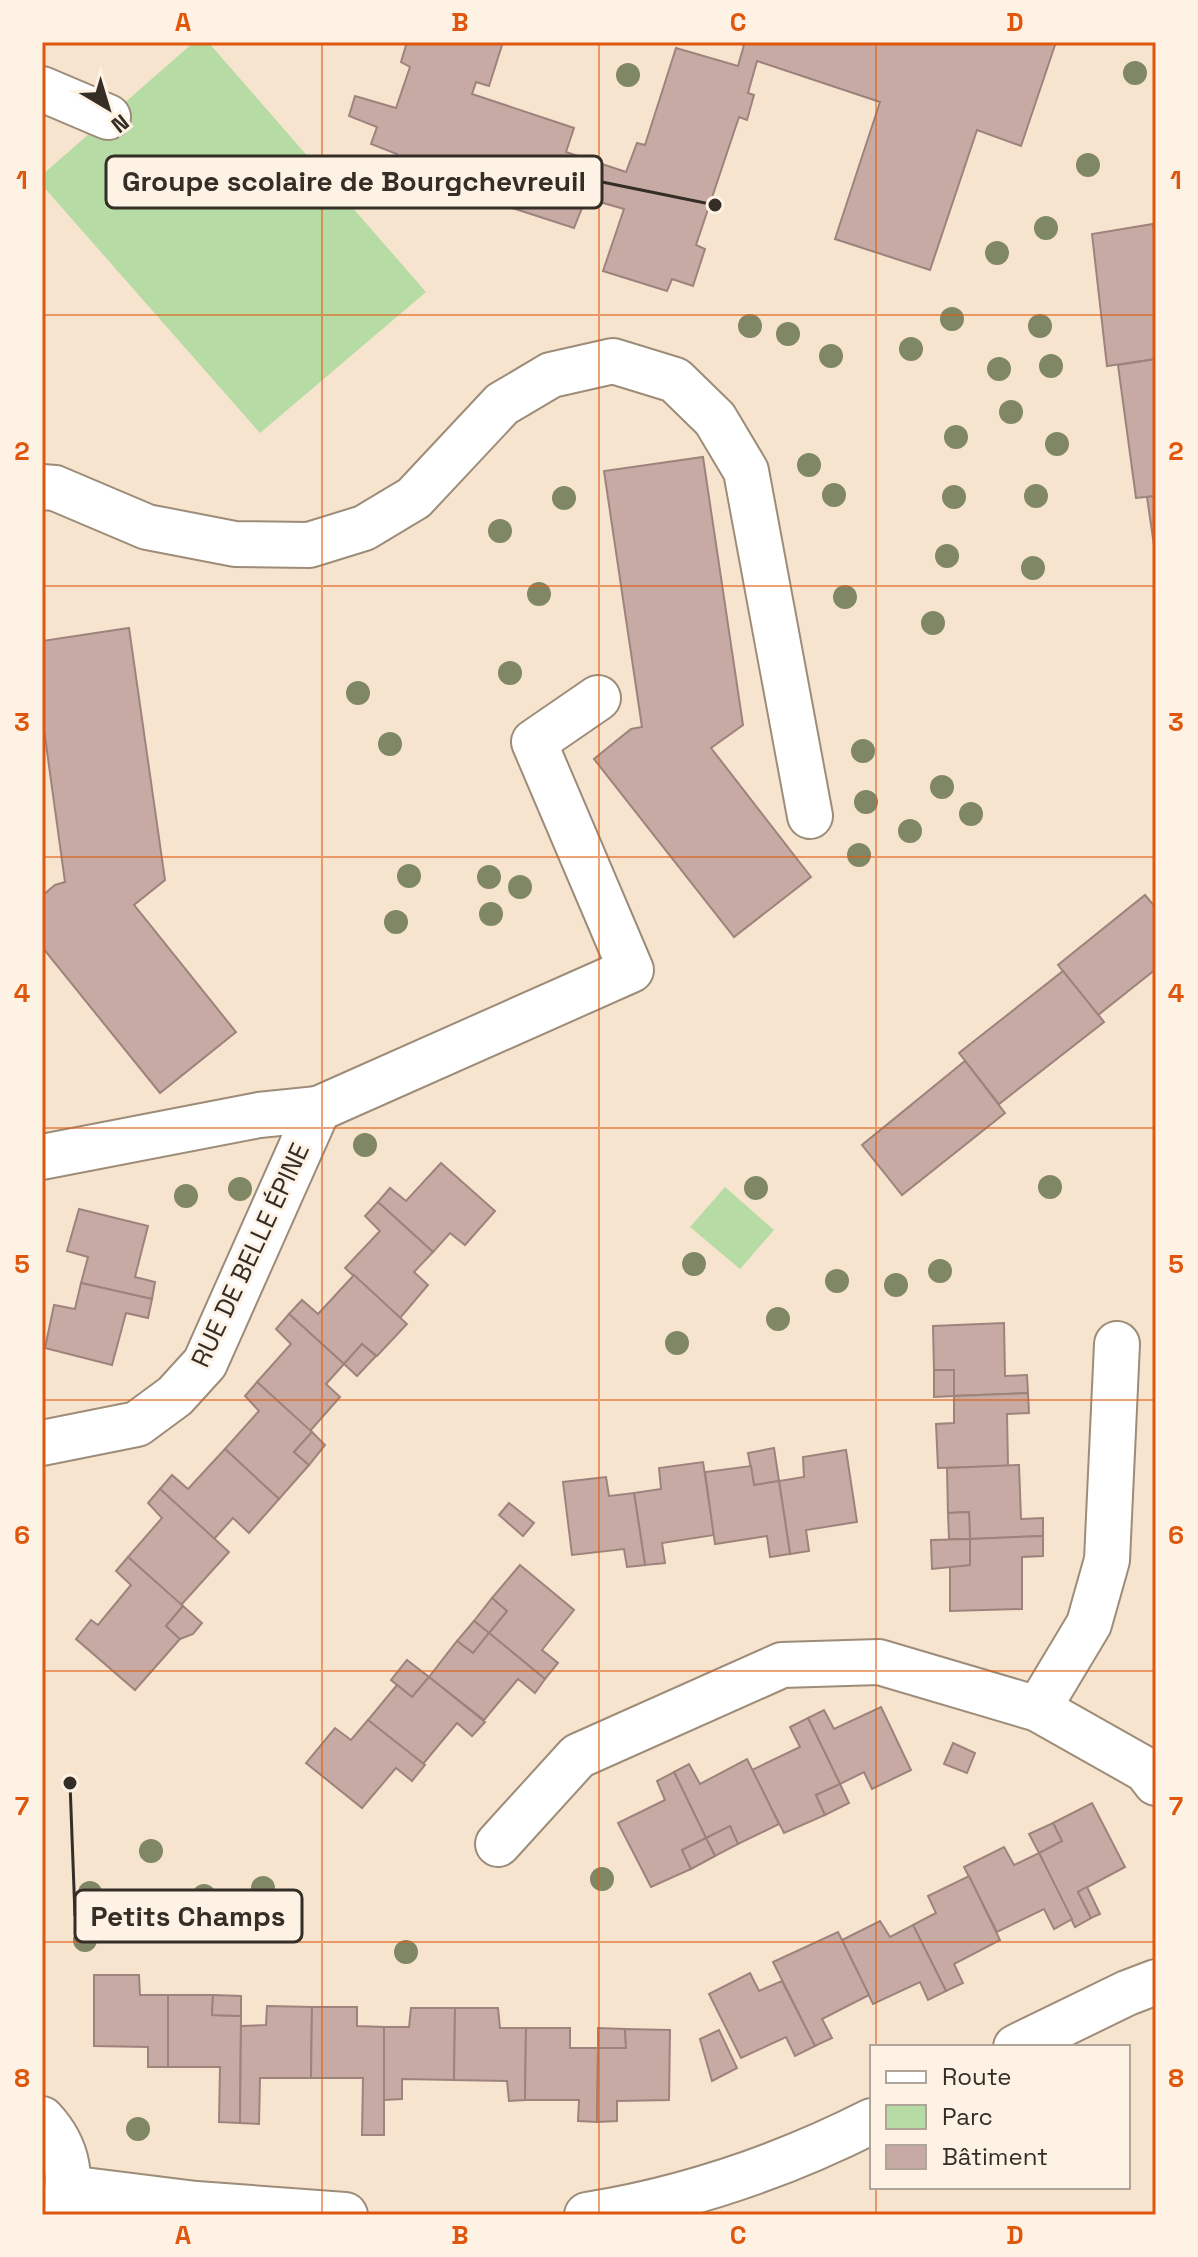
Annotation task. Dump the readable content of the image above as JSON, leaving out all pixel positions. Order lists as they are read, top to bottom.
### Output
{
  "streets": {
    "street": ["RUE DE BELLE ÉPINE"]
  },
  "places": ["Groupe scolaire de Bourgchevreuil", "Petits Champs"],
  "legend": ["Route", "Parc", "Bâtiment"],
  "north": "bottom right",
  "grid": {
    "columns": [
      "A",
      "B",
      "C",
      "D"
    ],
    "rows": [
      "1",
      "2",
      "3",
      "4",
      "5",
      "6",
      "7",
      "8"
    ]
  }
}
